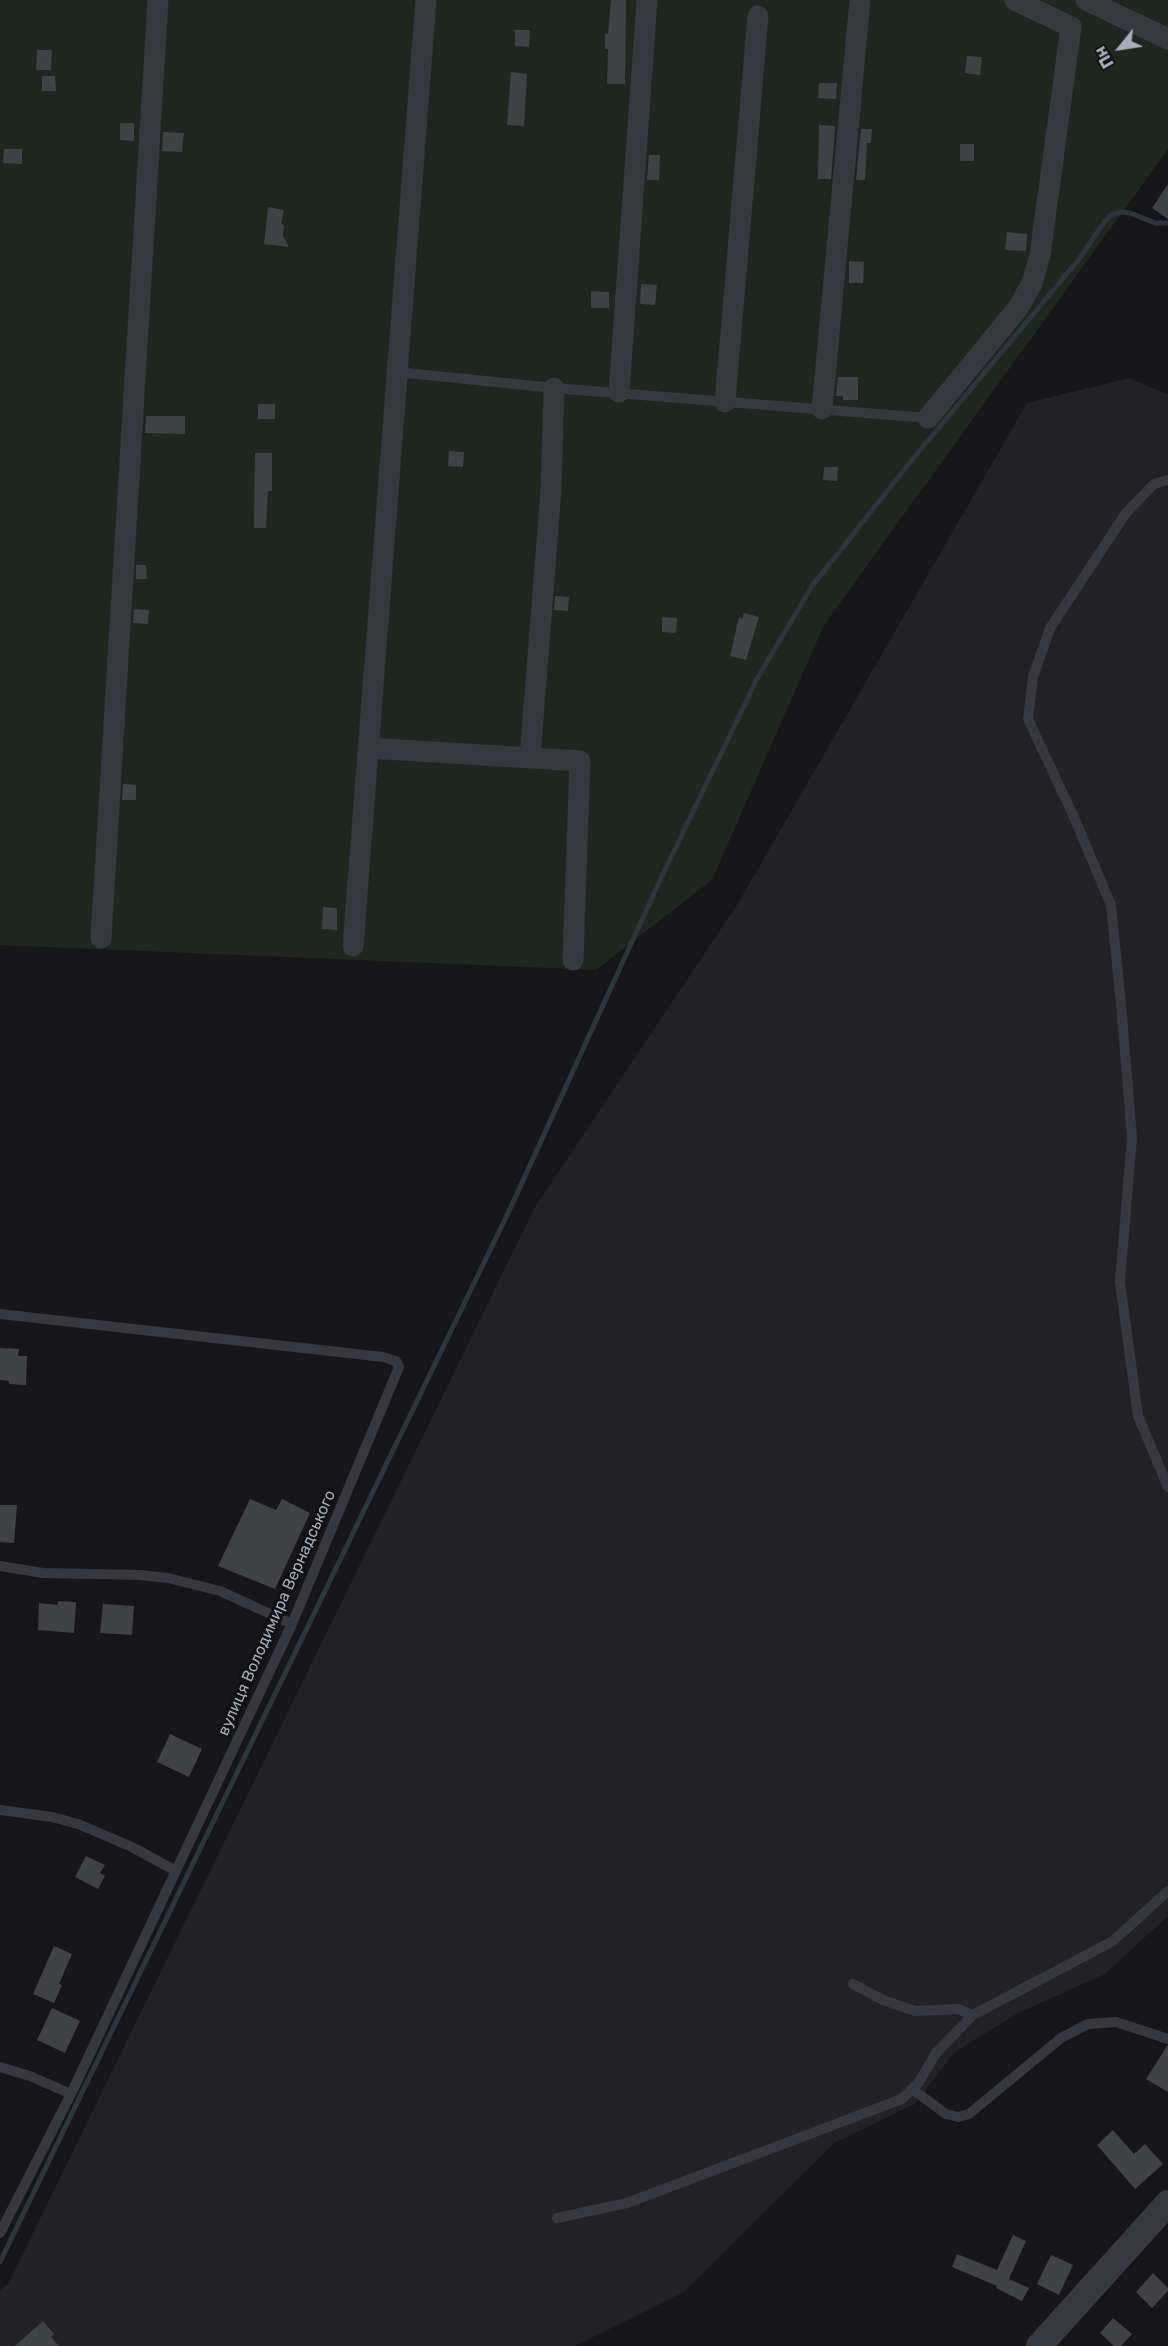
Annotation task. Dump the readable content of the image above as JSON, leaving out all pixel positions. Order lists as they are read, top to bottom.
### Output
{
  "streets": {
    "lane": ["вулиця Володимира Вернадського"]
  },
  "north": "bottom left"
}
